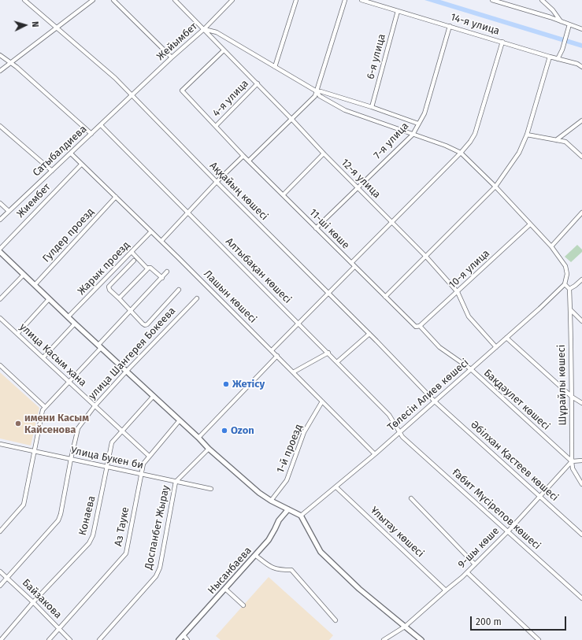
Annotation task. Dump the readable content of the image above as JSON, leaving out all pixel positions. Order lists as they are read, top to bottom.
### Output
{
  "streets": {
    "street": [
      "14-я улица",
      "Жейымбет",
      "6-я улица",
      "4-я улица",
      "7-я улица",
      "Сатыбалдиева",
      "12-я улица",
      "Аққайың көшесі",
      "Жиембет",
      "11-ші көше",
      "Гулдер проезд",
      "Жарык проезд",
      "10-я улица",
      "Алтыбақан көшесі",
      "Лашын көшесі",
      "улица Шангерея Бокеева",
      "улица Касым хана",
      "Шұрайлы көшесі",
      "Төлесін Алиев көшесі",
      "Бақдәулет көшесi",
      "1-й проезд",
      "Улица Букен би",
      "Әбілхан Қастеев көшесi",
      "Ғабит Мүсірепов көшесi",
      "Конаева",
      "Аз Тауке",
      "Доспанбет Жырау",
      "Ұлытау көшесi",
      "9-шы көше",
      "Нысанбаева",
      "Байзакова"
    ]
  },
  "crossings": [
    ["14-я улица", "6-я улица"],
    ["14-я улица", "7-я улица"],
    ["Жейымбет", "Сатыбалдиева"],
    ["Жейымбет", "12-я улица"],
    ["Жейымбет", "Аққайың көшесі"],
    ["4-я улица", "12-я улица"],
    ["4-я улица", "11-ші көше"],
    ["7-я улица", "12-я улица"],
    ["7-я улица", "11-ші көше"],
    ["Сатыбалдиева", "Аққайың көшесі"],
    ["Сатыбалдиева", "Алтыбақан көшесі"],
    ["Сатыбалдиева", "Лашын көшесі"],
    ["12-я улица", "11-ші көше"],
    ["12-я улица", "10-я улица"],
    ["12-я улица", "Төлесін Алиев көшесі"],
    ["Аққайың көшесі", "Төлесін Алиев көшесі"],
    ["Аққайың көшесі", "Әбілхан Қастеев көшесi"],
    ["Жиембет", "Лашын көшесі"],
    ["11-ші көше", "10-я улица"],
    ["11-ші көше", "Төлесін Алиев көшесі"],
    ["11-ші көше", "Бақдәулет көшесi"],
    ["Гулдер проезд", "Лашын көшесі"],
    ["Жарык проезд", "Лашын көшесі"],
    ["Алтыбақан көшесі", "Төлесін Алиев көшесі"],
    ["Алтыбақан көшесі", "Ғабит Мүсірепов көшесi"],
    ["Лашын көшесі", "Төлесін Алиев көшесі"],
    ["Лашын көшесі", "1-й проезд"],
    ["улица Шангерея Бокеева", "улица Касым хана"],
    ["улица Шангерея Бокеева", "Улица Букен би"],
    ["улица Шангерея Бокеева", "Байзакова"],
    ["улица Касым хана", "Конаева"],
    ["улица Касым хана", "Аз Тауке"],
    ["Шұрайлы көшесі", "Бақдәулет көшесi"],
    ["Шұрайлы көшесі", "9-шы көше"],
    ["Төлесін Алиев көшесі", "Бақдәулет көшесi"],
    ["Төлесін Алиев көшесі", "Әбілхан Қастеев көшесi"],
    ["Төлесін Алиев көшесі", "Ғабит Мүсірепов көшесi"],
    ["Төлесін Алиев көшесі", "Ұлытау көшесi"],
    ["Бақдәулет көшесi", "9-шы көше"],
    ["Улица Букен би", "Конаева"],
    ["Улица Букен би", "Аз Тауке"],
    ["Улица Букен би", "Доспанбет Жырау"],
    ["Әбілхан Қастеев көшесi", "9-шы көше"],
    ["Ғабит Мүсірепов көшесi", "9-шы көше"],
    ["Конаева", "Байзакова"],
    ["Аз Тауке", "Байзакова"],
    ["Ұлытау көшесi", "9-шы көше"]
  ],
  "places": ["Жетісу", "имени Касым Кайсенова", "Ozon"],
  "scale_bar": "200 m",
  "north": "right"
}
